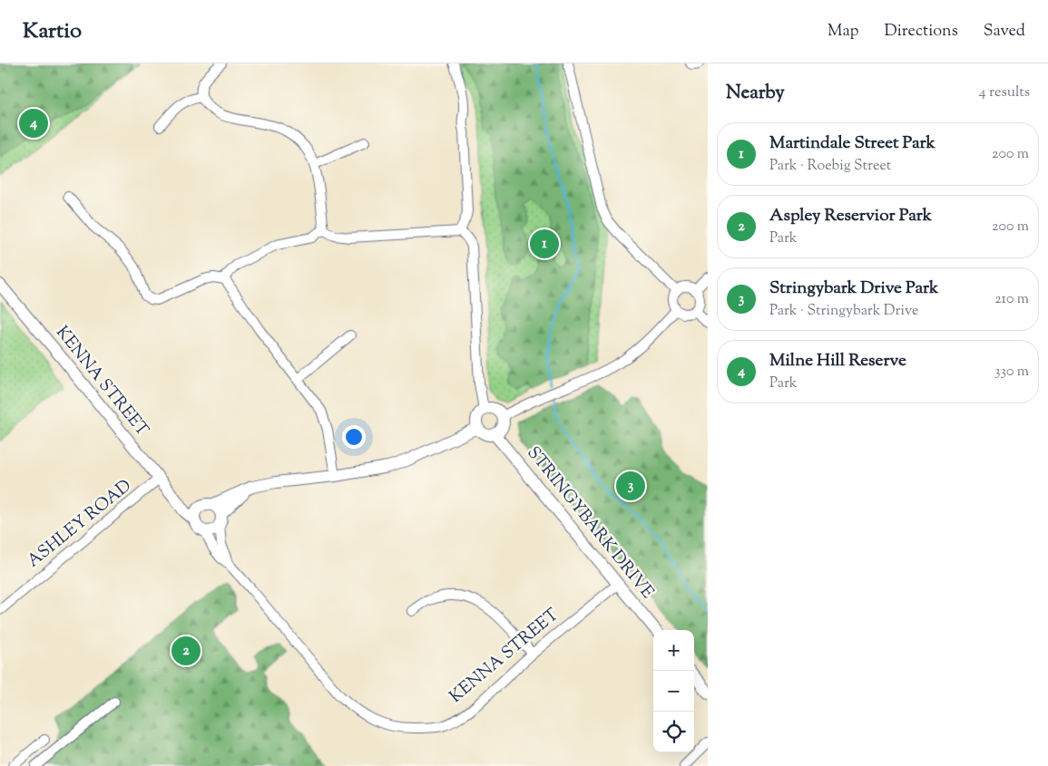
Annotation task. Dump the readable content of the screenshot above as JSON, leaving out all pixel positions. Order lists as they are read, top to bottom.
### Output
{
  "streets": {
    "street": ["KENNA STREET", "STRINGYBARK DRIVE", "ASHLEY ROAD"]
  },
  "crossings": [
    ["KENNA STREET", "STRINGYBARK DRIVE"],
    ["KENNA STREET", "ASHLEY ROAD"]
  ],
  "page": {
    "header": "Kartio",
    "nav": ["Map", "Directions", "Saved"],
    "heading": ["Nearby", "4 results"],
    "pins": [
      "4",
      "1",
      "3",
      "2"
    ],
    "list": [
      {
        "mark": "1",
        "name": "Martindale Street Park",
        "note": "Park · Roebig Street",
        "value": "200 m"
      },
      {
        "mark": "2",
        "name": "Aspley Reservior Park",
        "note": "Park",
        "value": "200 m"
      },
      {
        "mark": "3",
        "name": "Stringybark Drive Park",
        "note": "Park · Stringybark Drive",
        "value": "210 m"
      },
      {
        "mark": "4",
        "name": "Milne Hill Reserve",
        "note": "Park",
        "value": "330 m"
      }
    ],
    "map_buttons": ["+", "−"]
  }
}
